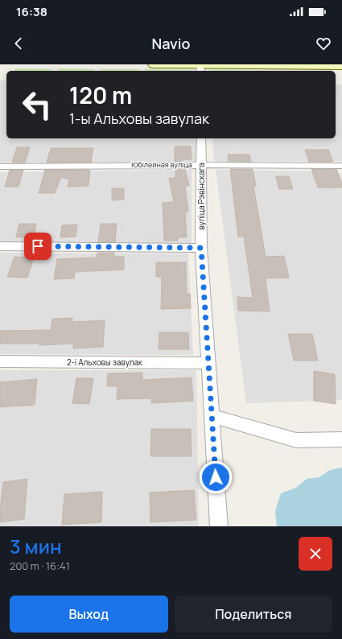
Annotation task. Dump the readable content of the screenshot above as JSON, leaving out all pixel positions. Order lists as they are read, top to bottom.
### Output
{
  "streets": {
    "street": ["Юбілейная вуліца", "вуліца Рэвінскага", "2-і Альховы завулак"]
  },
  "crossings": [
    ["Юбілейная вуліца", "вуліца Рэвінскага"],
    ["вуліца Рэвінскага", "2-і Альховы завулак"]
  ],
  "page": {
    "status": "16:38",
    "header": "Navio",
    "turn": ["120 m", "1-ы Альховы завулак"],
    "heading": ["3 мин", "200 m · 16:41"],
    "buttons": ["Выход", "Поделиться"]
  }
}
